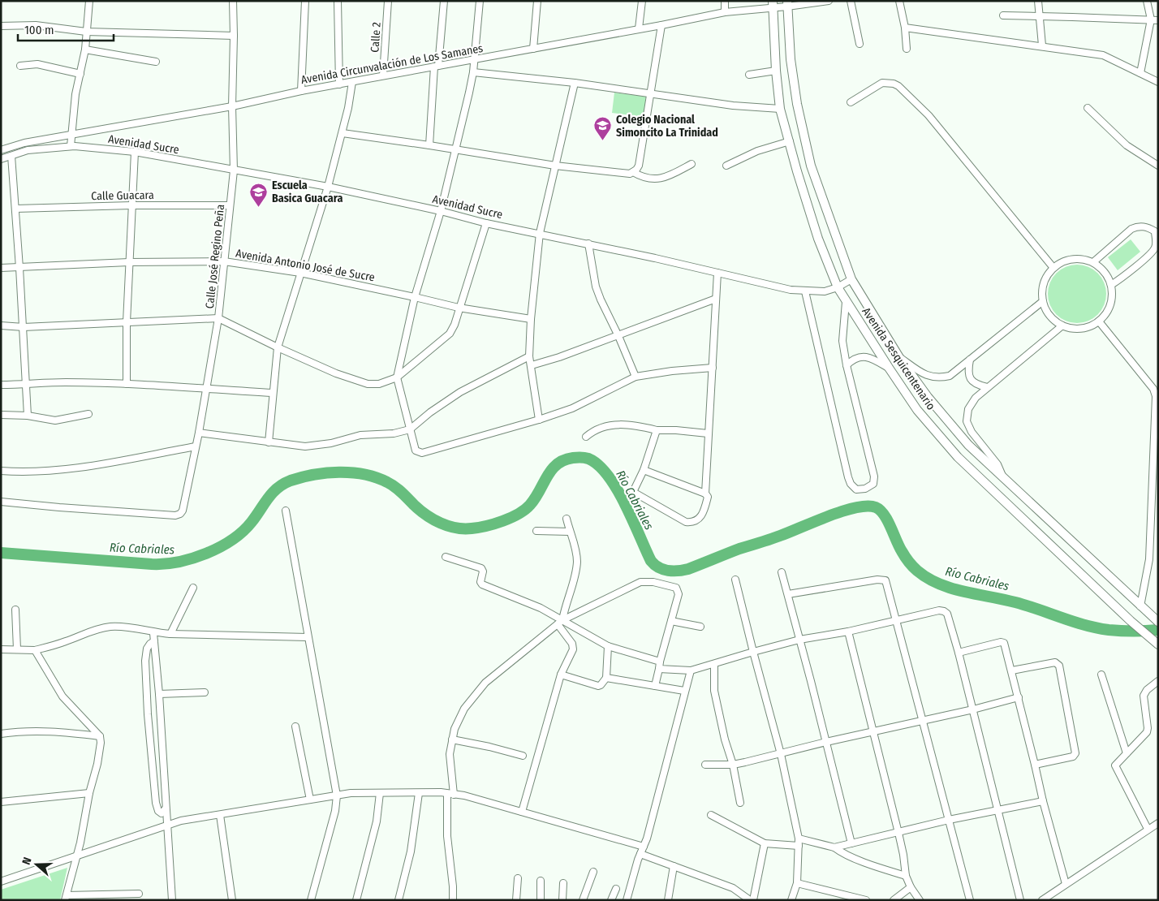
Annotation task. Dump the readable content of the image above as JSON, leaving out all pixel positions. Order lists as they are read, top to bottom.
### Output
{
  "streets": {
    "main road": ["Avenida Sesquicentenario"],
    "street": [
      "Calle 2",
      "Avenida Circunvalación de Los Samanes",
      "Avenidad Sucre",
      "Calle Guacara",
      "Calle José Regino Peña",
      "Avenida Antonio José de Sucre"
    ]
  },
  "crossings": [
    ["Calle 2", "Avenida Circunvalación de Los Samanes"],
    ["Avenida Circunvalación de Los Samanes", "Calle José Regino Peña"],
    ["Avenida Circunvalación de Los Samanes", "Avenida Sesquicentenario"],
    ["Avenidad Sucre", "Calle José Regino Peña"],
    ["Avenidad Sucre", "Avenida Sesquicentenario"],
    ["Calle Guacara", "Calle José Regino Peña"],
    ["Calle José Regino Peña", "Avenida Antonio José de Sucre"]
  ],
  "water": ["Río Cabriales"],
  "places": {
    "school or university": ["Colegio Nacional Simoncito La Trinidad", "Escuela Basica Guacara"]
  },
  "scale_bar": "100 m",
  "north": "left"
}
